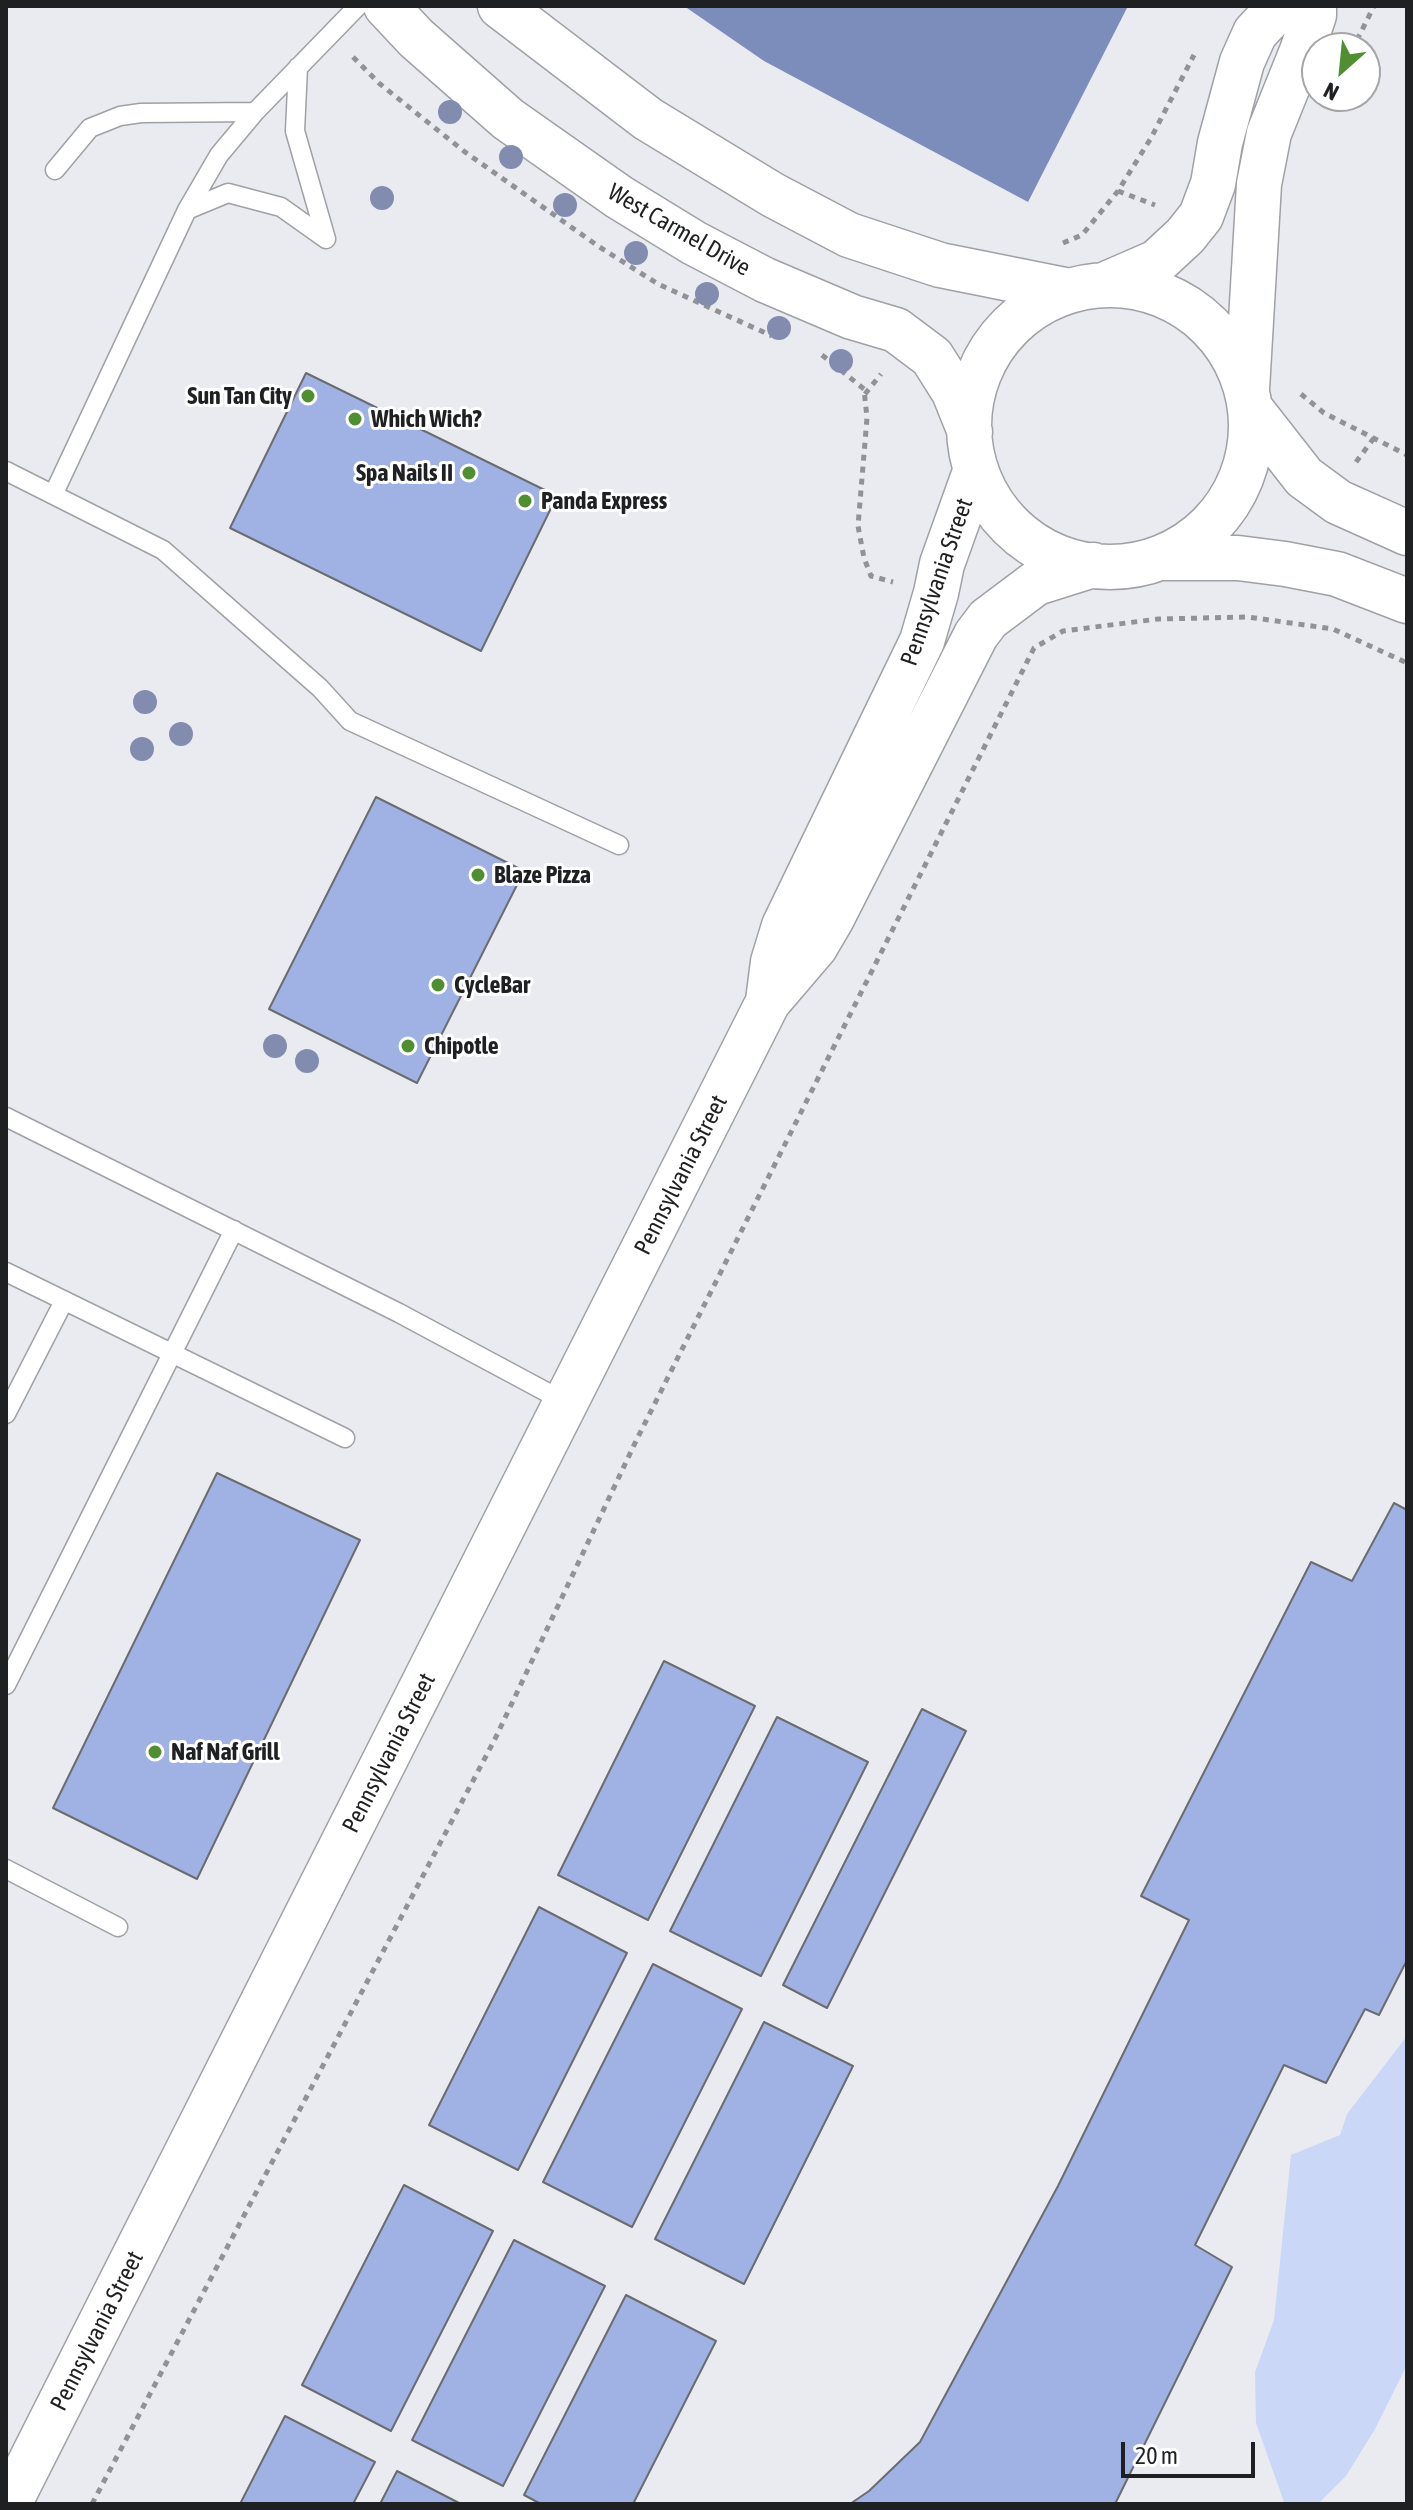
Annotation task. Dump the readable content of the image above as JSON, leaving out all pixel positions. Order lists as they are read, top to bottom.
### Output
{
  "streets": {
    "main road": ["West Carmel Drive", "Pennsylvania Street"]
  },
  "crossings": [
    ["West Carmel Drive", "Pennsylvania Street"]
  ],
  "places": [
    "Sun Tan City",
    "Which Wich?",
    "Spa Nails II",
    "Panda Express",
    "Blaze Pizza",
    "CycleBar",
    "Chipotle",
    "Naf Naf Grill"
  ],
  "scale_bar": "20 m",
  "north": "bottom left"
}
